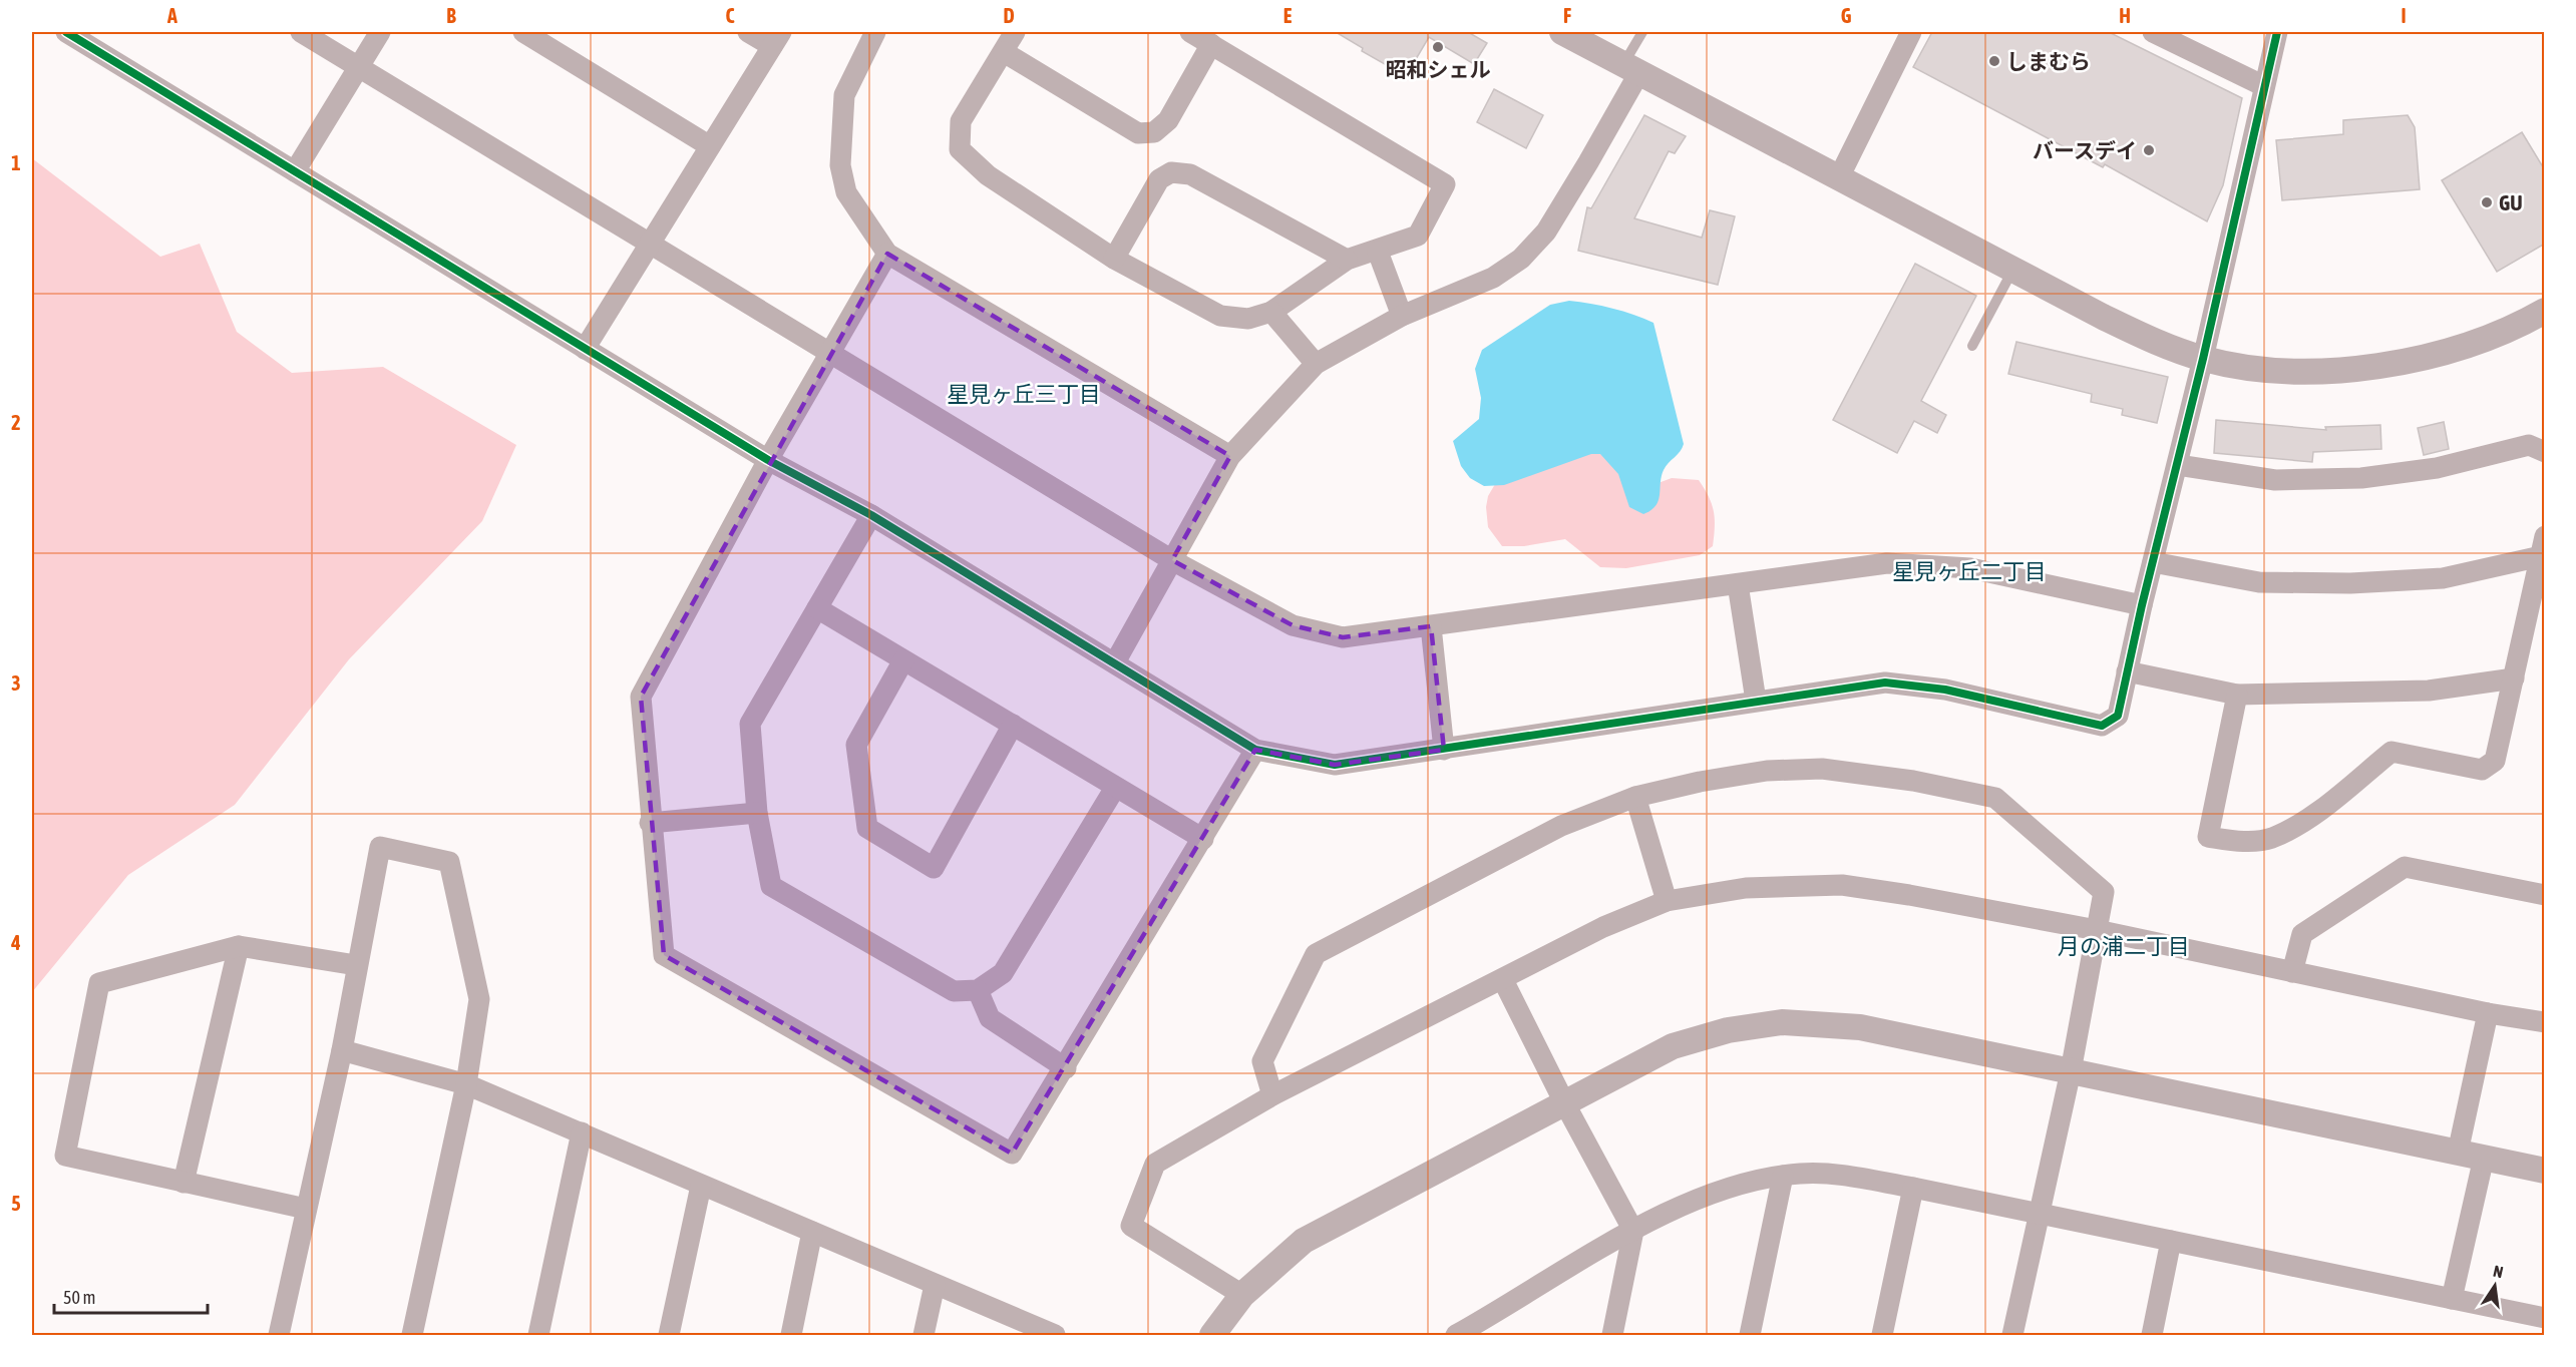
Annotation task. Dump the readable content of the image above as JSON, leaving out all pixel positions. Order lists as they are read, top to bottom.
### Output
{
  "districts": ["星見ヶ丘三丁目", "星見ヶ丘二丁目", "月の浦二丁目"],
  "places": [
    "昭和シェル",
    "しまむら",
    "バースデイ",
    "GU"
  ],
  "scale_bar": "50 m",
  "north": "top",
  "grid": {
    "columns": [
      "A",
      "B",
      "C",
      "D",
      "E",
      "F",
      "G",
      "H",
      "I"
    ],
    "rows": [
      "1",
      "2",
      "3",
      "4",
      "5"
    ]
  }
}
